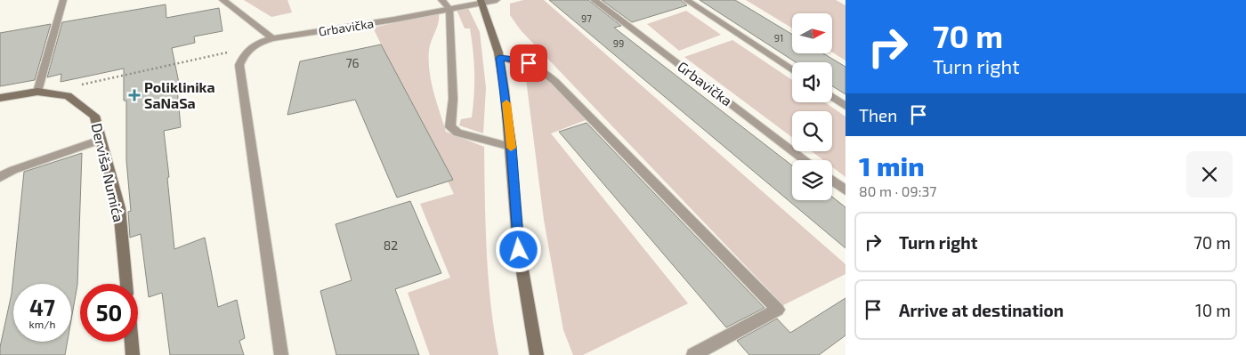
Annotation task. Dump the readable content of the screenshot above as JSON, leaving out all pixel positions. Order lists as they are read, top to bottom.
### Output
{
  "streets": {
    "main road": ["Derviša Numića"],
    "street": ["Grbavička"]
  },
  "places": {
    "health": ["Poliklinika SaNaSa"]
  },
  "house_numbers": [
    "97",
    "91",
    "99",
    "76",
    "82"
  ],
  "north": "right",
  "page": {
    "turn": ["70 m", "Turn right"],
    "then": "Then",
    "heading": ["1 min", "80 m · 09:37"],
    "list": [
      {
        "name": "Turn right",
        "value": "70 m"
      },
      {
        "name": "Arrive at destination",
        "value": "10 m"
      }
    ],
    "speed": "47 km/h",
    "limit": "50"
  }
}
